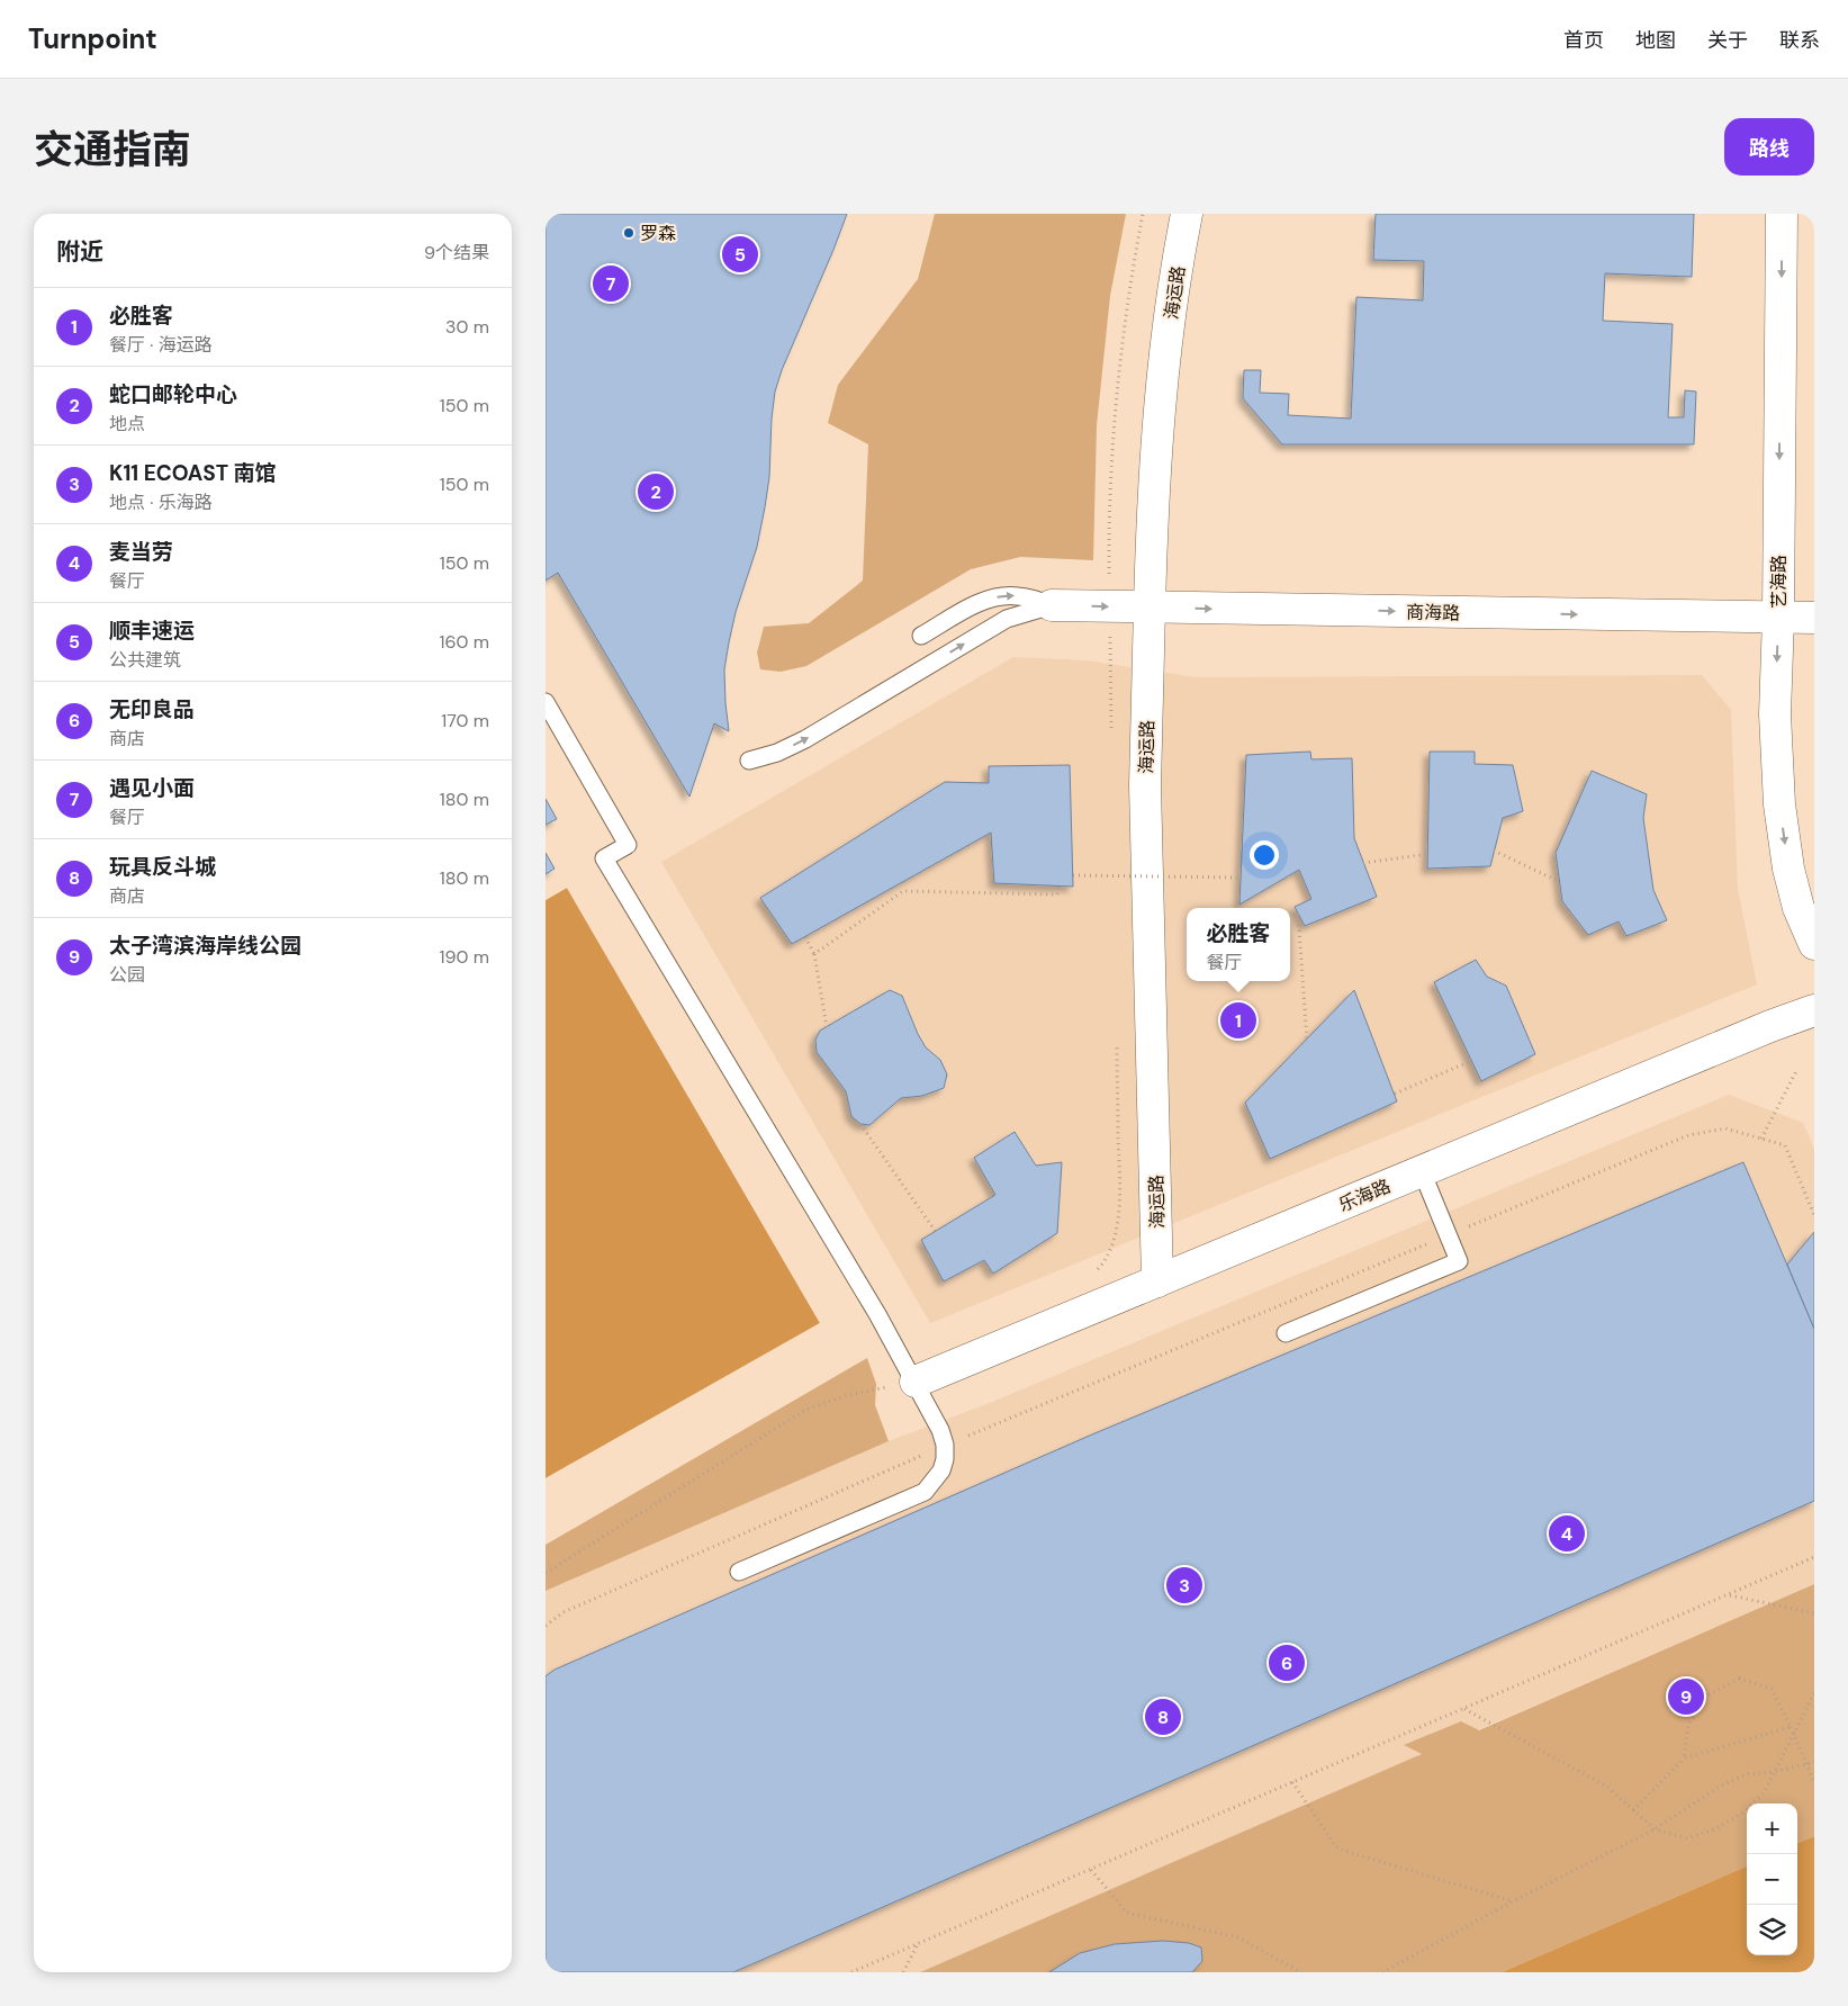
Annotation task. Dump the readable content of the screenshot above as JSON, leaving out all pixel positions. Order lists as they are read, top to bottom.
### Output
{
  "streets": {
    "street": [
      "海运路",
      "艺海路",
      "商海路",
      "乐海路"
    ]
  },
  "crossings": [
    ["海运路", "商海路"],
    ["海运路", "乐海路"],
    ["艺海路", "商海路"]
  ],
  "one_way": ["艺海路", "商海路"],
  "places": ["罗森"],
  "page": {
    "header": "Turnpoint",
    "nav": [
      "首页",
      "地图",
      "关于",
      "联系"
    ],
    "title": "交通指南",
    "buttons": "路线",
    "heading": ["附近", "9个结果"],
    "pins": [
      "5",
      "7",
      "2",
      "1",
      "4",
      "3",
      "6",
      "9",
      "8"
    ],
    "list": [
      {
        "mark": "1",
        "name": "必胜客",
        "note": "餐厅 · 海运路",
        "value": "30 m"
      },
      {
        "mark": "2",
        "name": "蛇口邮轮中心",
        "note": "地点",
        "value": "150 m"
      },
      {
        "mark": "3",
        "name": "K11 ECOAST 南馆",
        "note": "地点 · 乐海路",
        "value": "150 m"
      },
      {
        "mark": "4",
        "name": "麦当劳",
        "note": "餐厅",
        "value": "150 m"
      },
      {
        "mark": "5",
        "name": "顺丰速运",
        "note": "公共建筑",
        "value": "160 m"
      },
      {
        "mark": "6",
        "name": "无印良品",
        "note": "商店",
        "value": "170 m"
      },
      {
        "mark": "7",
        "name": "遇见小面",
        "note": "餐厅",
        "value": "180 m"
      },
      {
        "mark": "8",
        "name": "玩具反斗城",
        "note": "商店",
        "value": "180 m"
      },
      {
        "mark": "9",
        "name": "太子湾滨海岸线公园",
        "note": "公园",
        "value": "190 m"
      }
    ],
    "popup": ["必胜客", "餐厅"],
    "map_buttons": ["+", "−"]
  }
}
